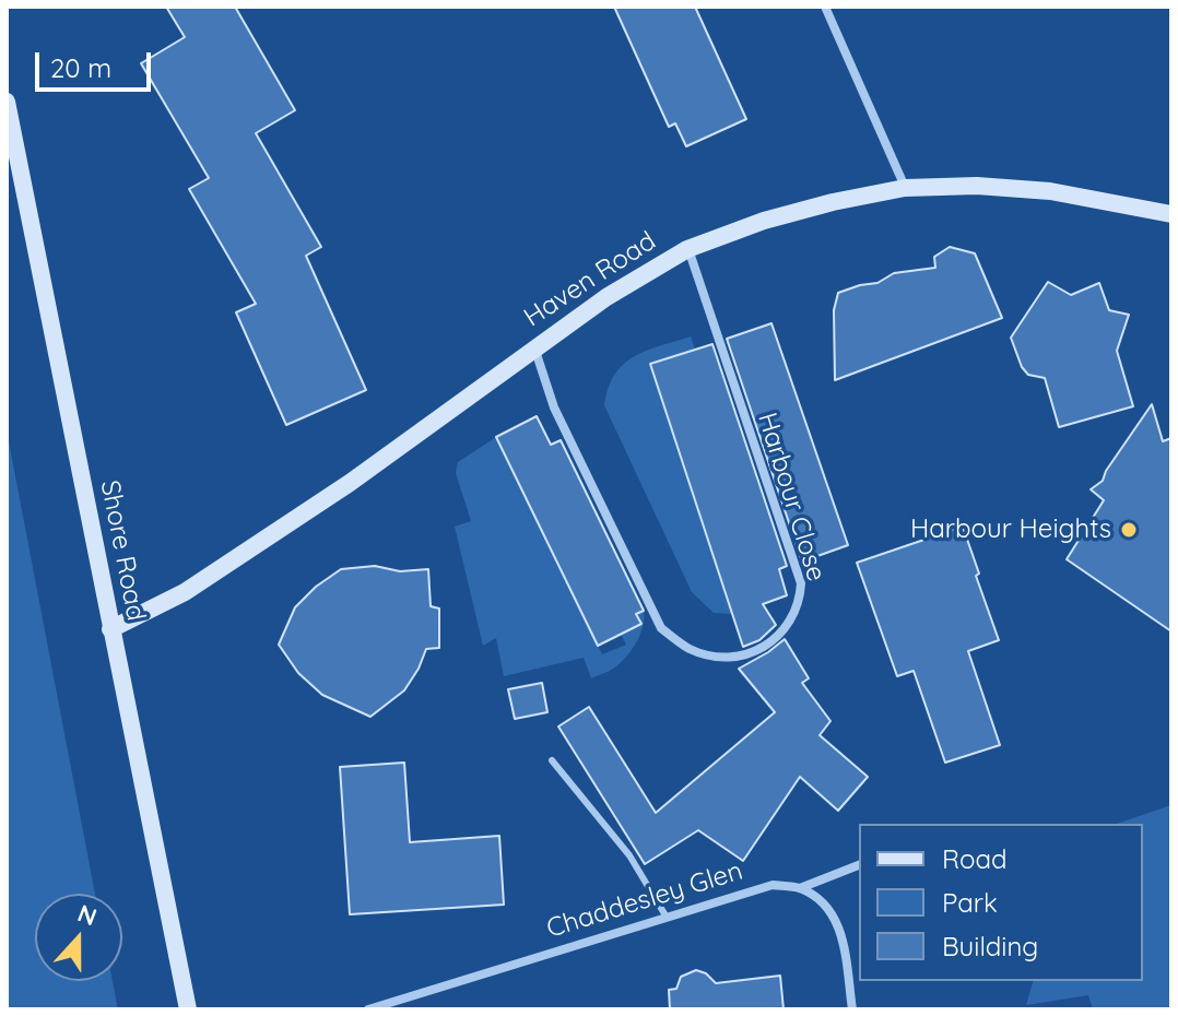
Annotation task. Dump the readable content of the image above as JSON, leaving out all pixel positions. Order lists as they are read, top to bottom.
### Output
{
  "streets": {
    "main road": ["Haven Road", "Shore Road"],
    "street": ["Harbour Close", "Chaddesley Glen"]
  },
  "crossings": [
    ["Haven Road", "Harbour Close"],
    ["Haven Road", "Shore Road"]
  ],
  "places": ["Harbour Heights"],
  "legend": ["Road", "Park", "Building"],
  "scale_bar": "20 m",
  "north": "top"
}
